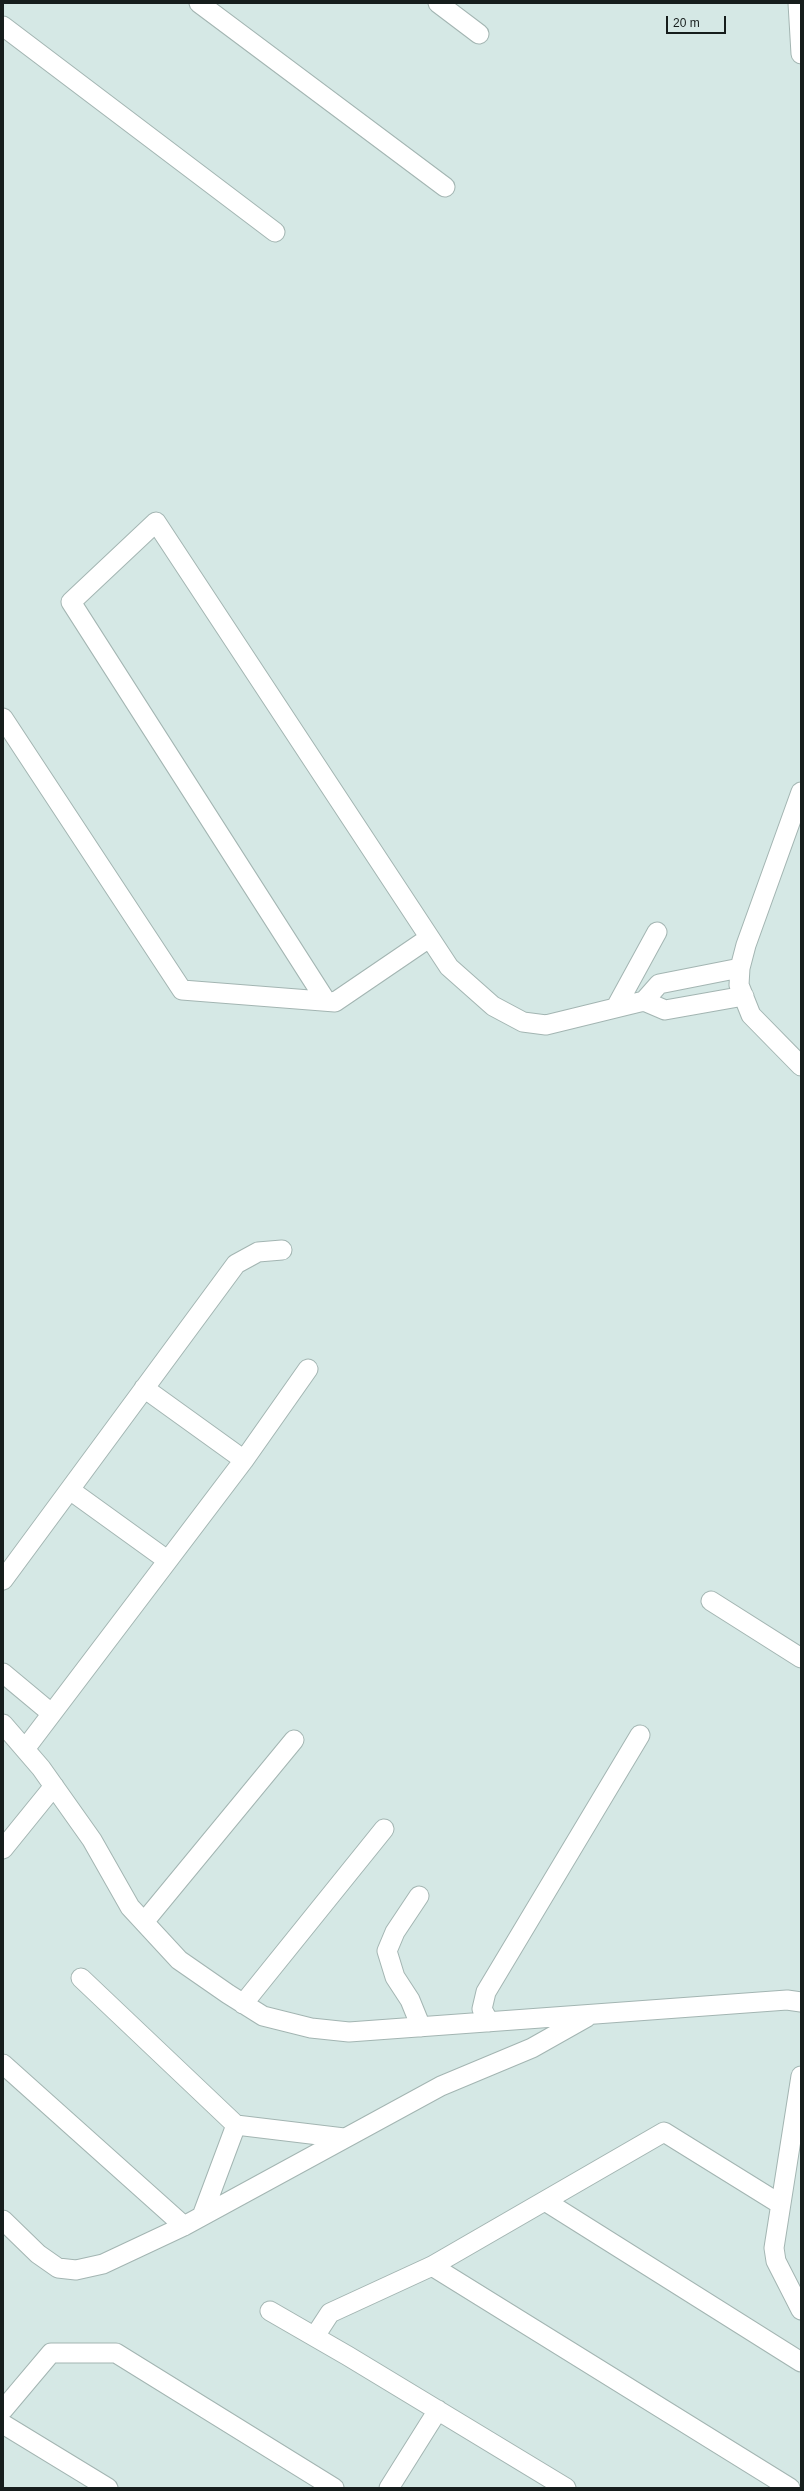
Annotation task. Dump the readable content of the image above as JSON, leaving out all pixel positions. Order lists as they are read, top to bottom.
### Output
{
  "scale_bar": "20 m"
}
